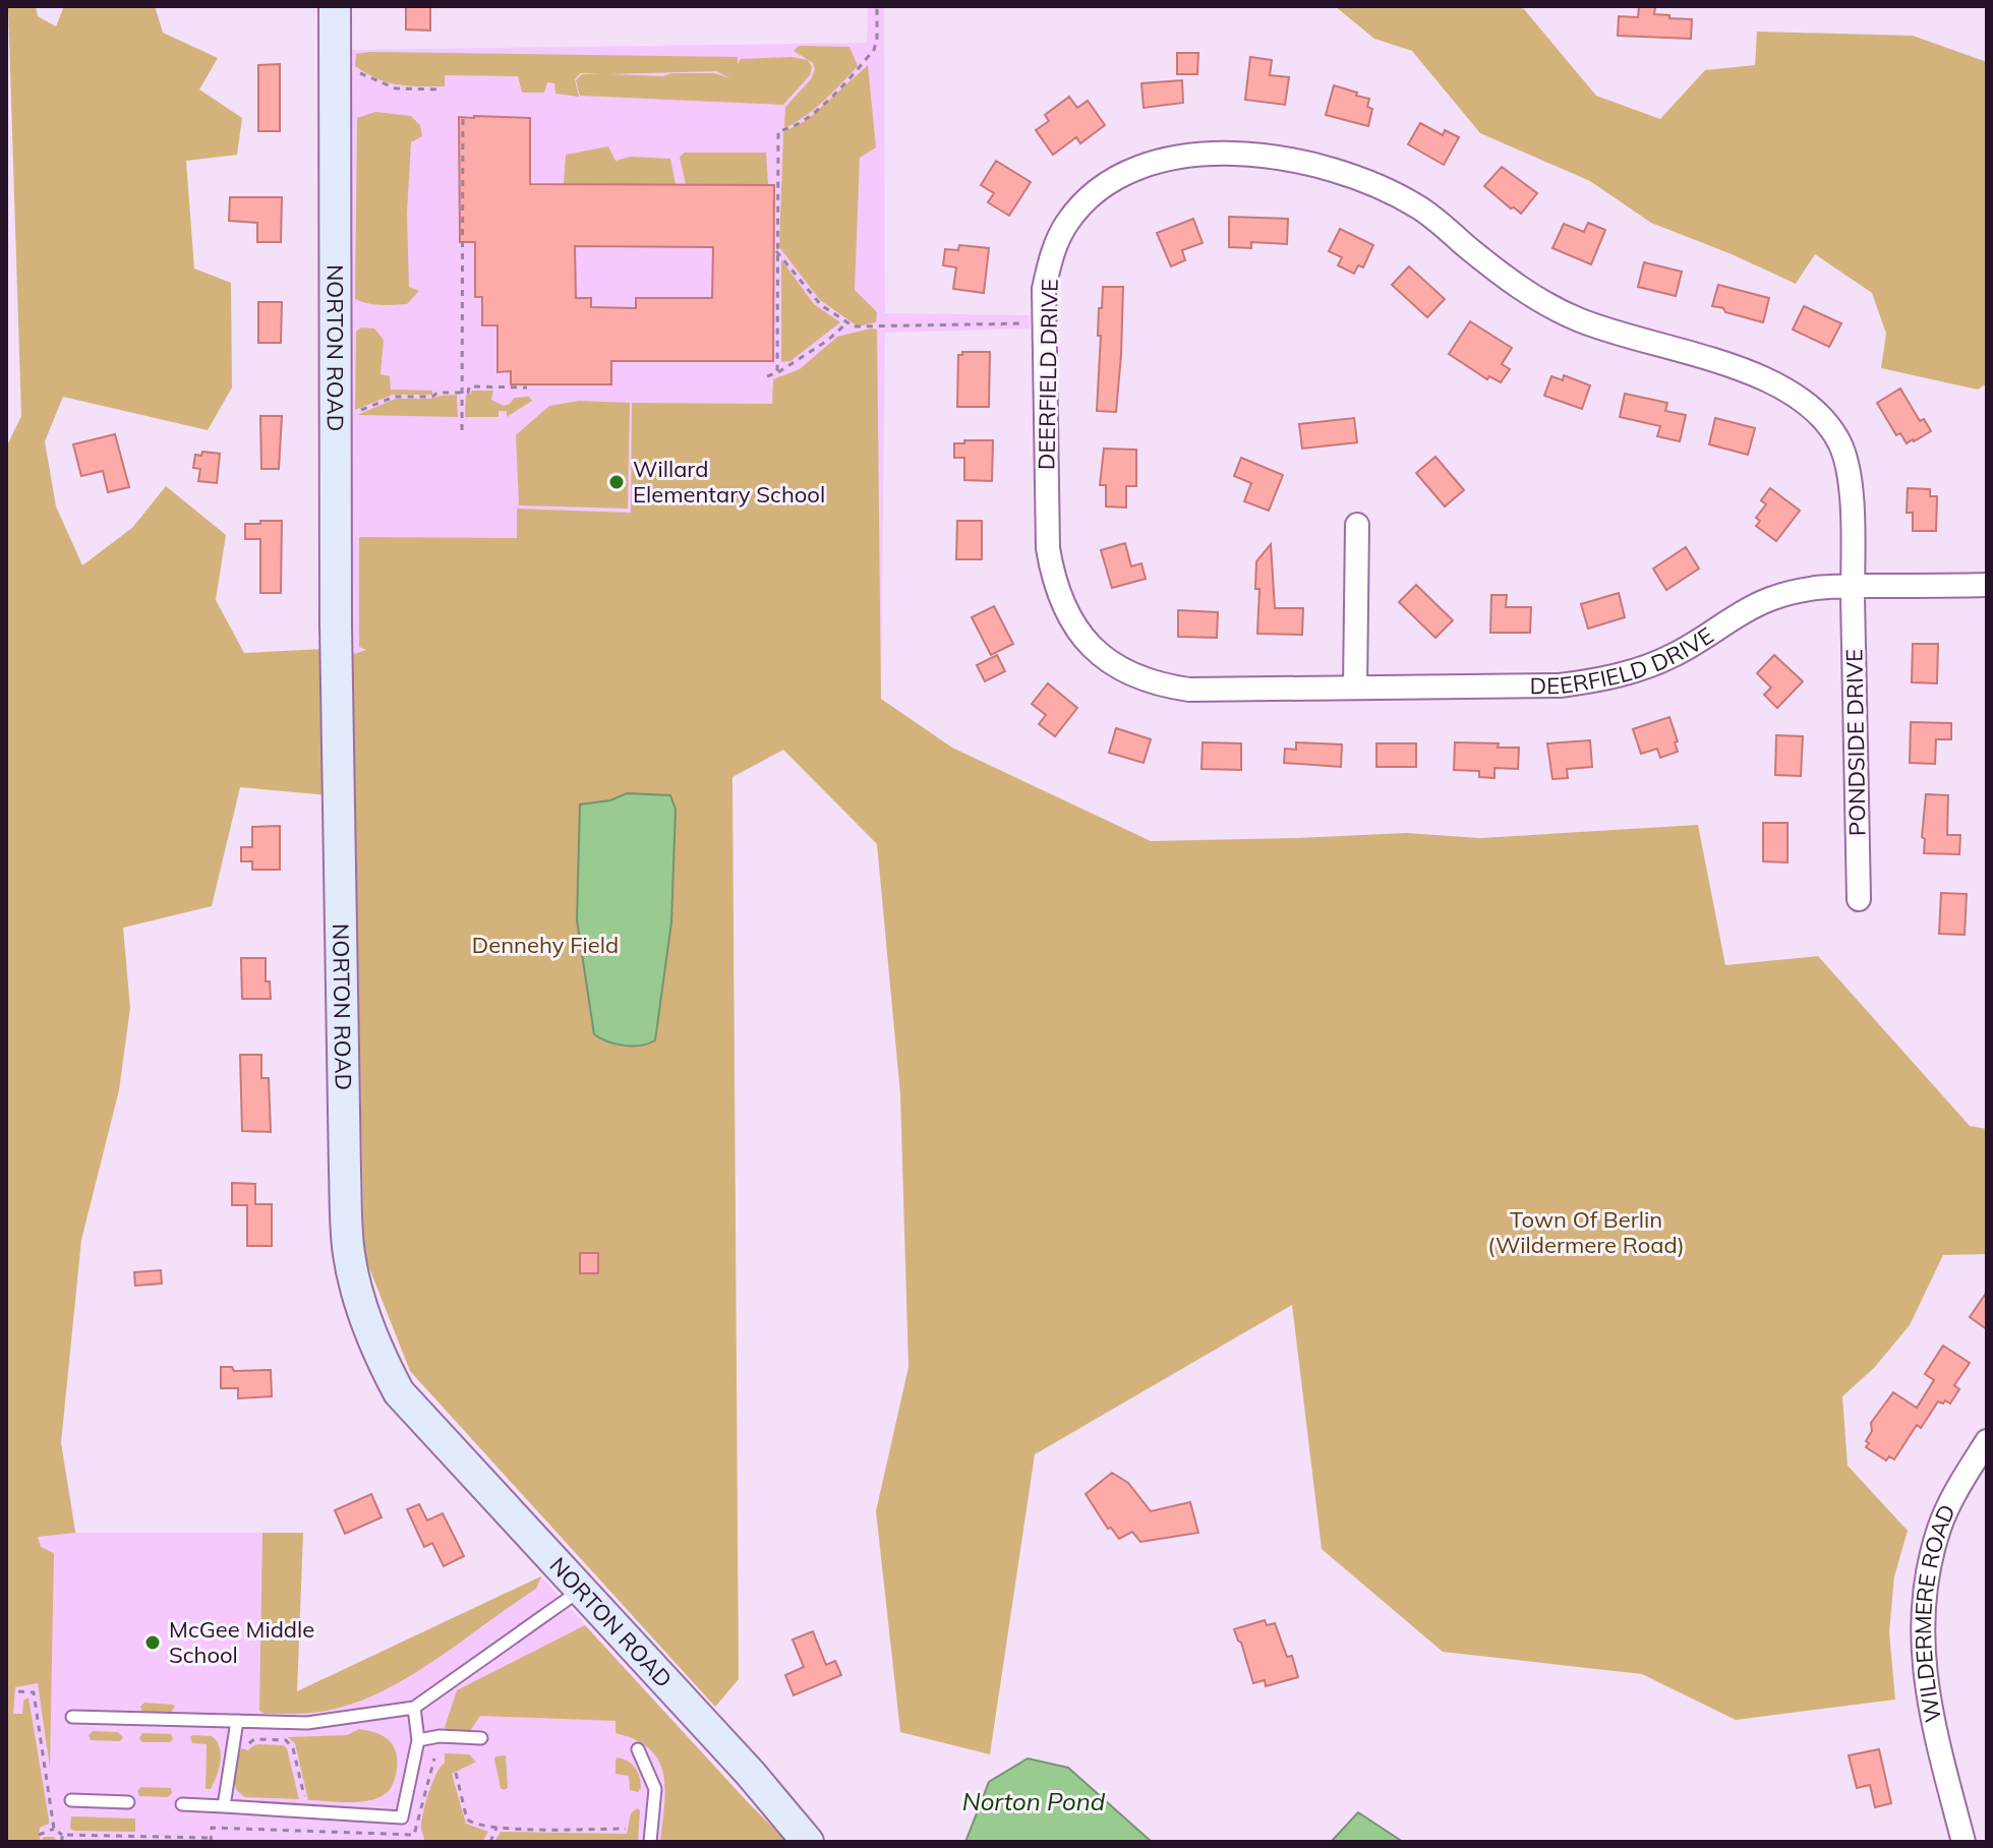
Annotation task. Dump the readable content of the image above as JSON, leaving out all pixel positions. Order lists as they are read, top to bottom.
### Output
{
  "streets": {
    "main road": ["NORTON ROAD"],
    "street": ["DEERFIELD DRIVE", "PONDSIDE DRIVE", "WILDERMERE ROAD"]
  },
  "crossings": [
    ["DEERFIELD DRIVE", "PONDSIDE DRIVE"]
  ],
  "water": ["Norton Pond"],
  "parks": ["Dennehy Field", "Town Of Berlin (Wildermere Road)"],
  "places": ["Willard Elementary School", "McGee Middle School"]
}
